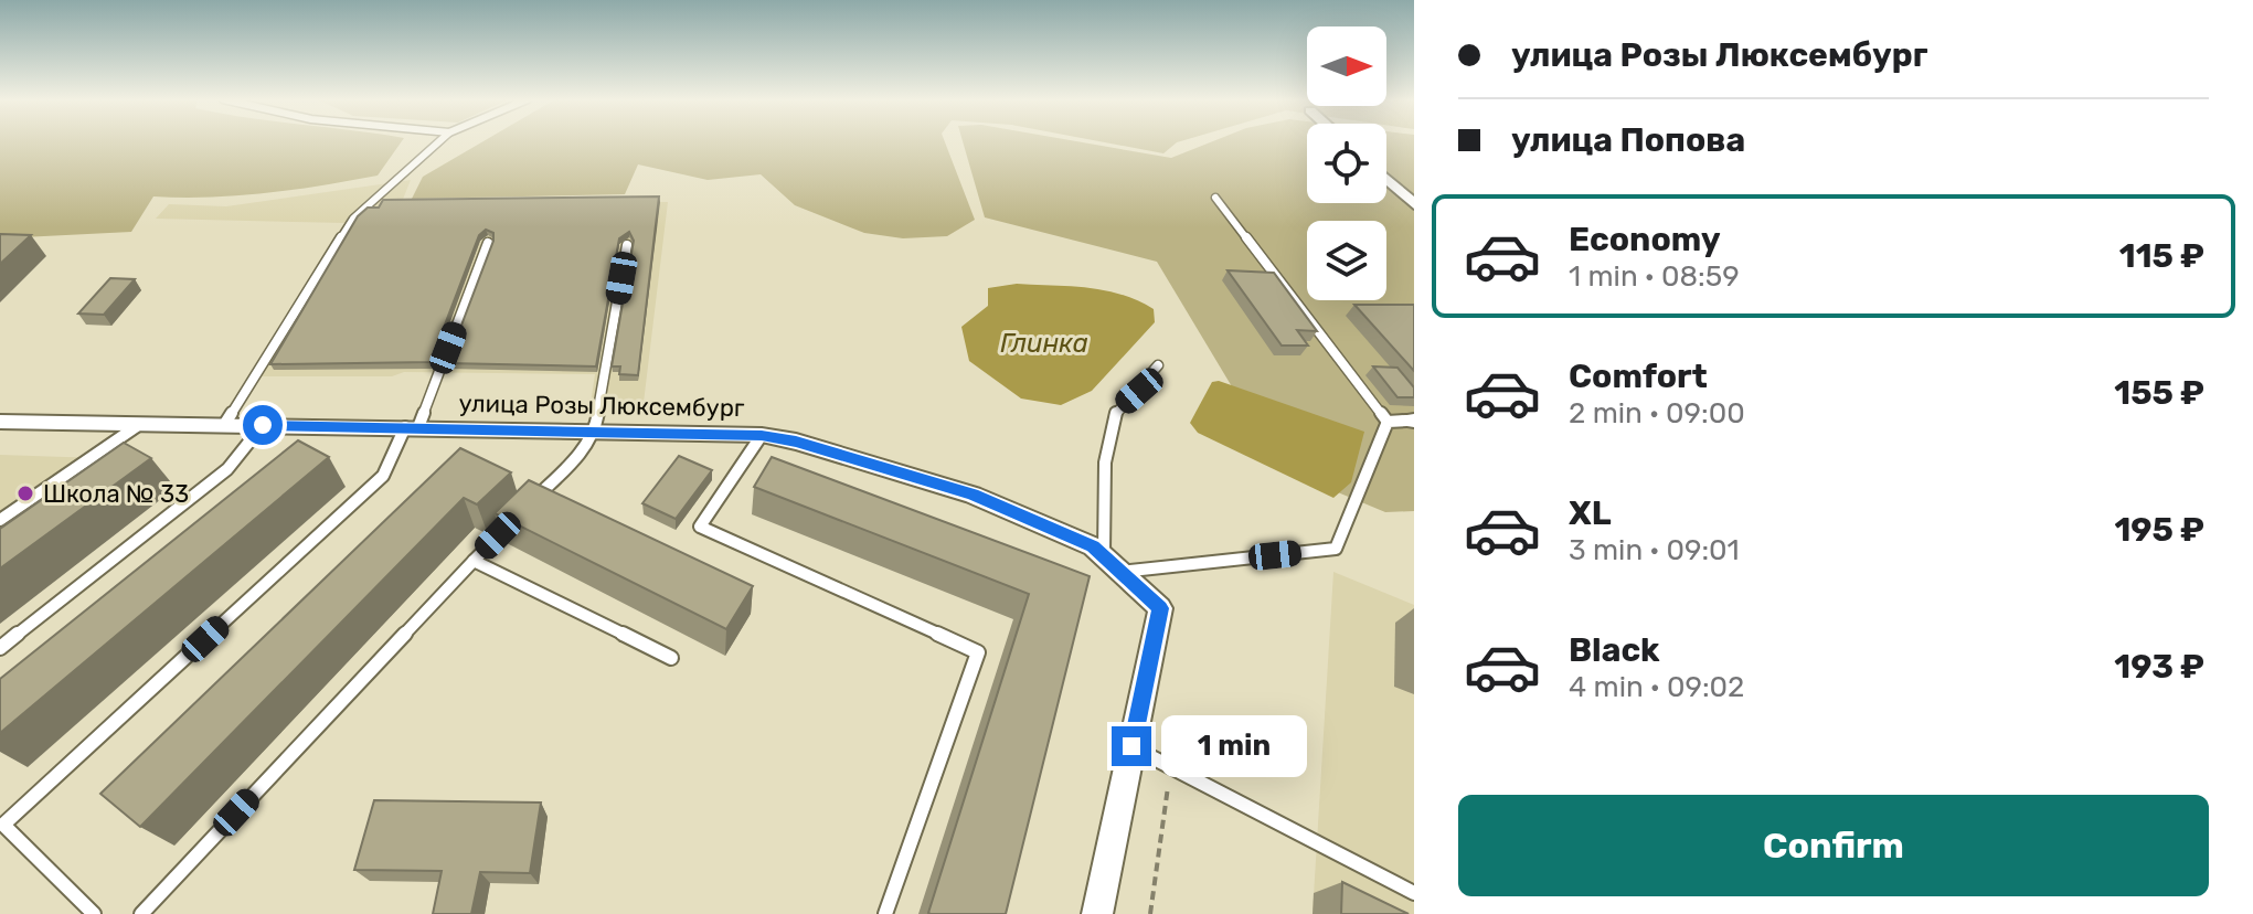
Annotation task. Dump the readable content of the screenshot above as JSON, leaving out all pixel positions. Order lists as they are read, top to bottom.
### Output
{
  "streets": {
    "street": ["улица Розы Люксембург"]
  },
  "water": ["Глинка"],
  "places": ["Школа № 33"],
  "north": "right",
  "page": {
    "banner": ["улица Розы Люксембург", "улица Попова"],
    "list": [
      {
        "name": "Economy",
        "note": "1 min · 08:59",
        "value": "115 ₽"
      },
      {
        "name": "Comfort",
        "note": "2 min · 09:00",
        "value": "155 ₽"
      },
      {
        "name": "XL",
        "note": "3 min · 09:01",
        "value": "195 ₽"
      },
      {
        "name": "Black",
        "note": "4 min · 09:02",
        "value": "193 ₽"
      }
    ],
    "bubble": "1 min",
    "buttons": "Confirm"
  }
}
